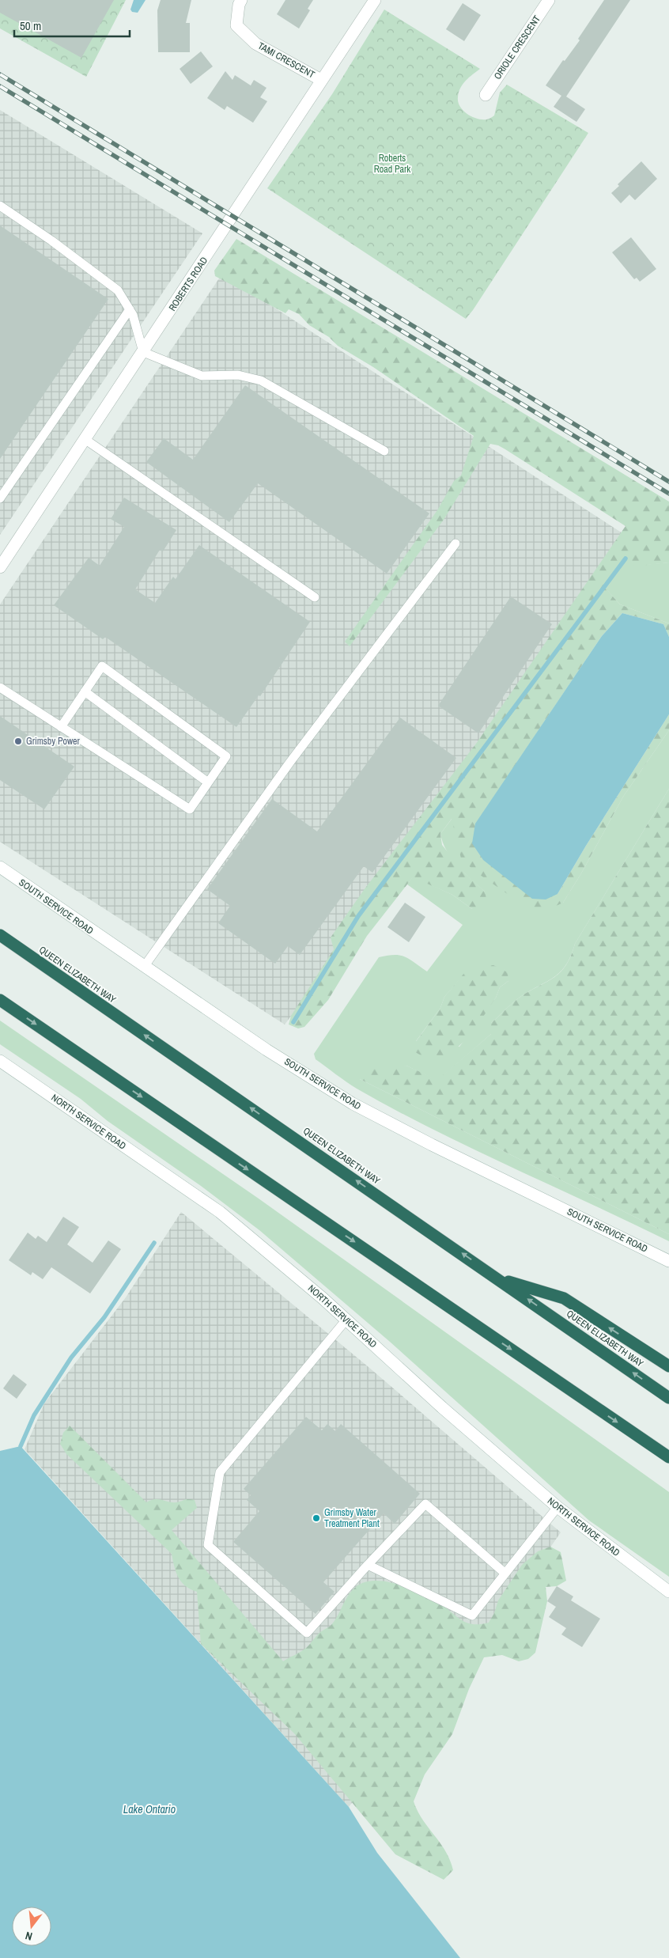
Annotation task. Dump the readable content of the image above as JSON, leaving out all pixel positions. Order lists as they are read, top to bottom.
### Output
{
  "streets": {
    "highway": ["QUEEN ELIZABETH WAY"],
    "street": [
      "ORIOLE CRESCENT",
      "TAMI CRESCENT",
      "ROBERTS ROAD",
      "SOUTH SERVICE ROAD",
      "NORTH SERVICE ROAD"
    ]
  },
  "crossings": [
    ["TAMI CRESCENT", "ROBERTS ROAD"]
  ],
  "water": ["Lake Ontario"],
  "parks": ["Roberts Road Park"],
  "places": ["Grimsby Power", "Grimsby Water Treatment Plant"],
  "scale_bar": "50 m",
  "north": "bottom"
}
